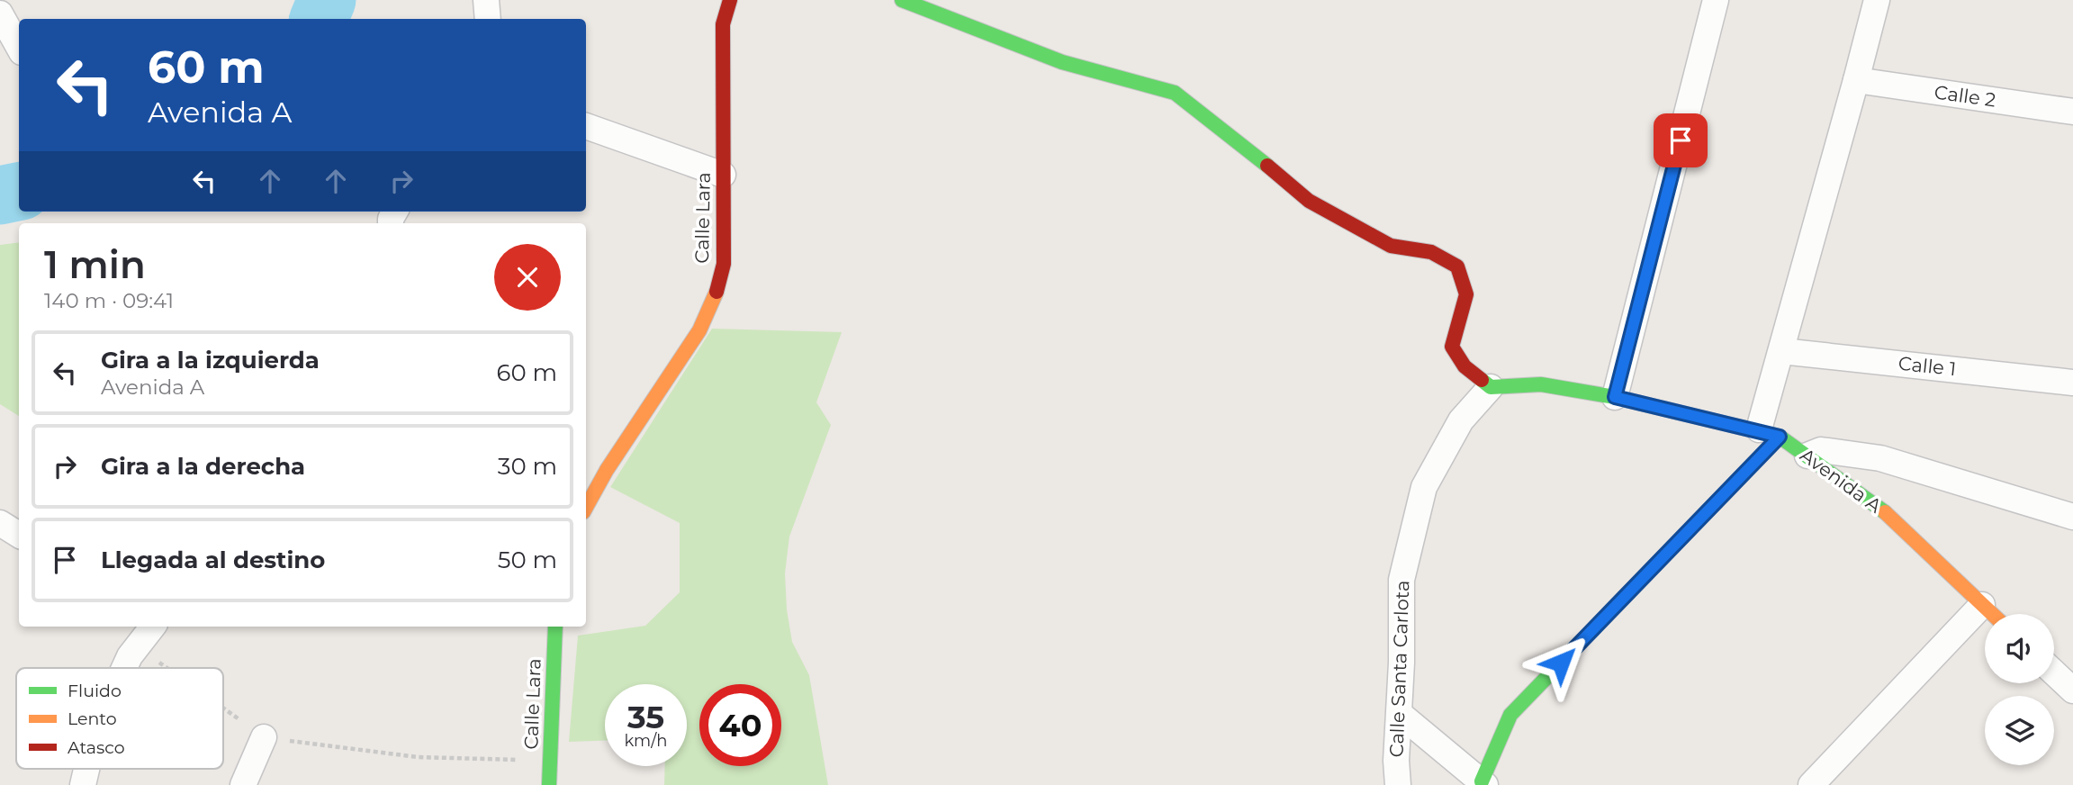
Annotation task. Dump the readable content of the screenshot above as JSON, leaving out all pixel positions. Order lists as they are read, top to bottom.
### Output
{
  "streets": {
    "street": [
      "Calle 2",
      "Calle Lara",
      "Calle 1",
      "Avenida A",
      "Calle Santa Carlota"
    ]
  },
  "crossings": [
    ["Avenida A", "Calle Santa Carlota"]
  ],
  "legend": ["Fluido", "Lento", "Atasco"],
  "page": {
    "turn": ["60 m", "Avenida A"],
    "heading": ["1 min", "140 m · 09:41"],
    "list": [
      {
        "name": "Gira a la izquierda",
        "note": "Avenida A",
        "value": "60 m"
      },
      {
        "name": "Gira a la derecha",
        "value": "30 m"
      },
      {
        "name": "Llegada al destino",
        "value": "50 m"
      }
    ],
    "speed": "35 km/h",
    "limit": "40"
  }
}
